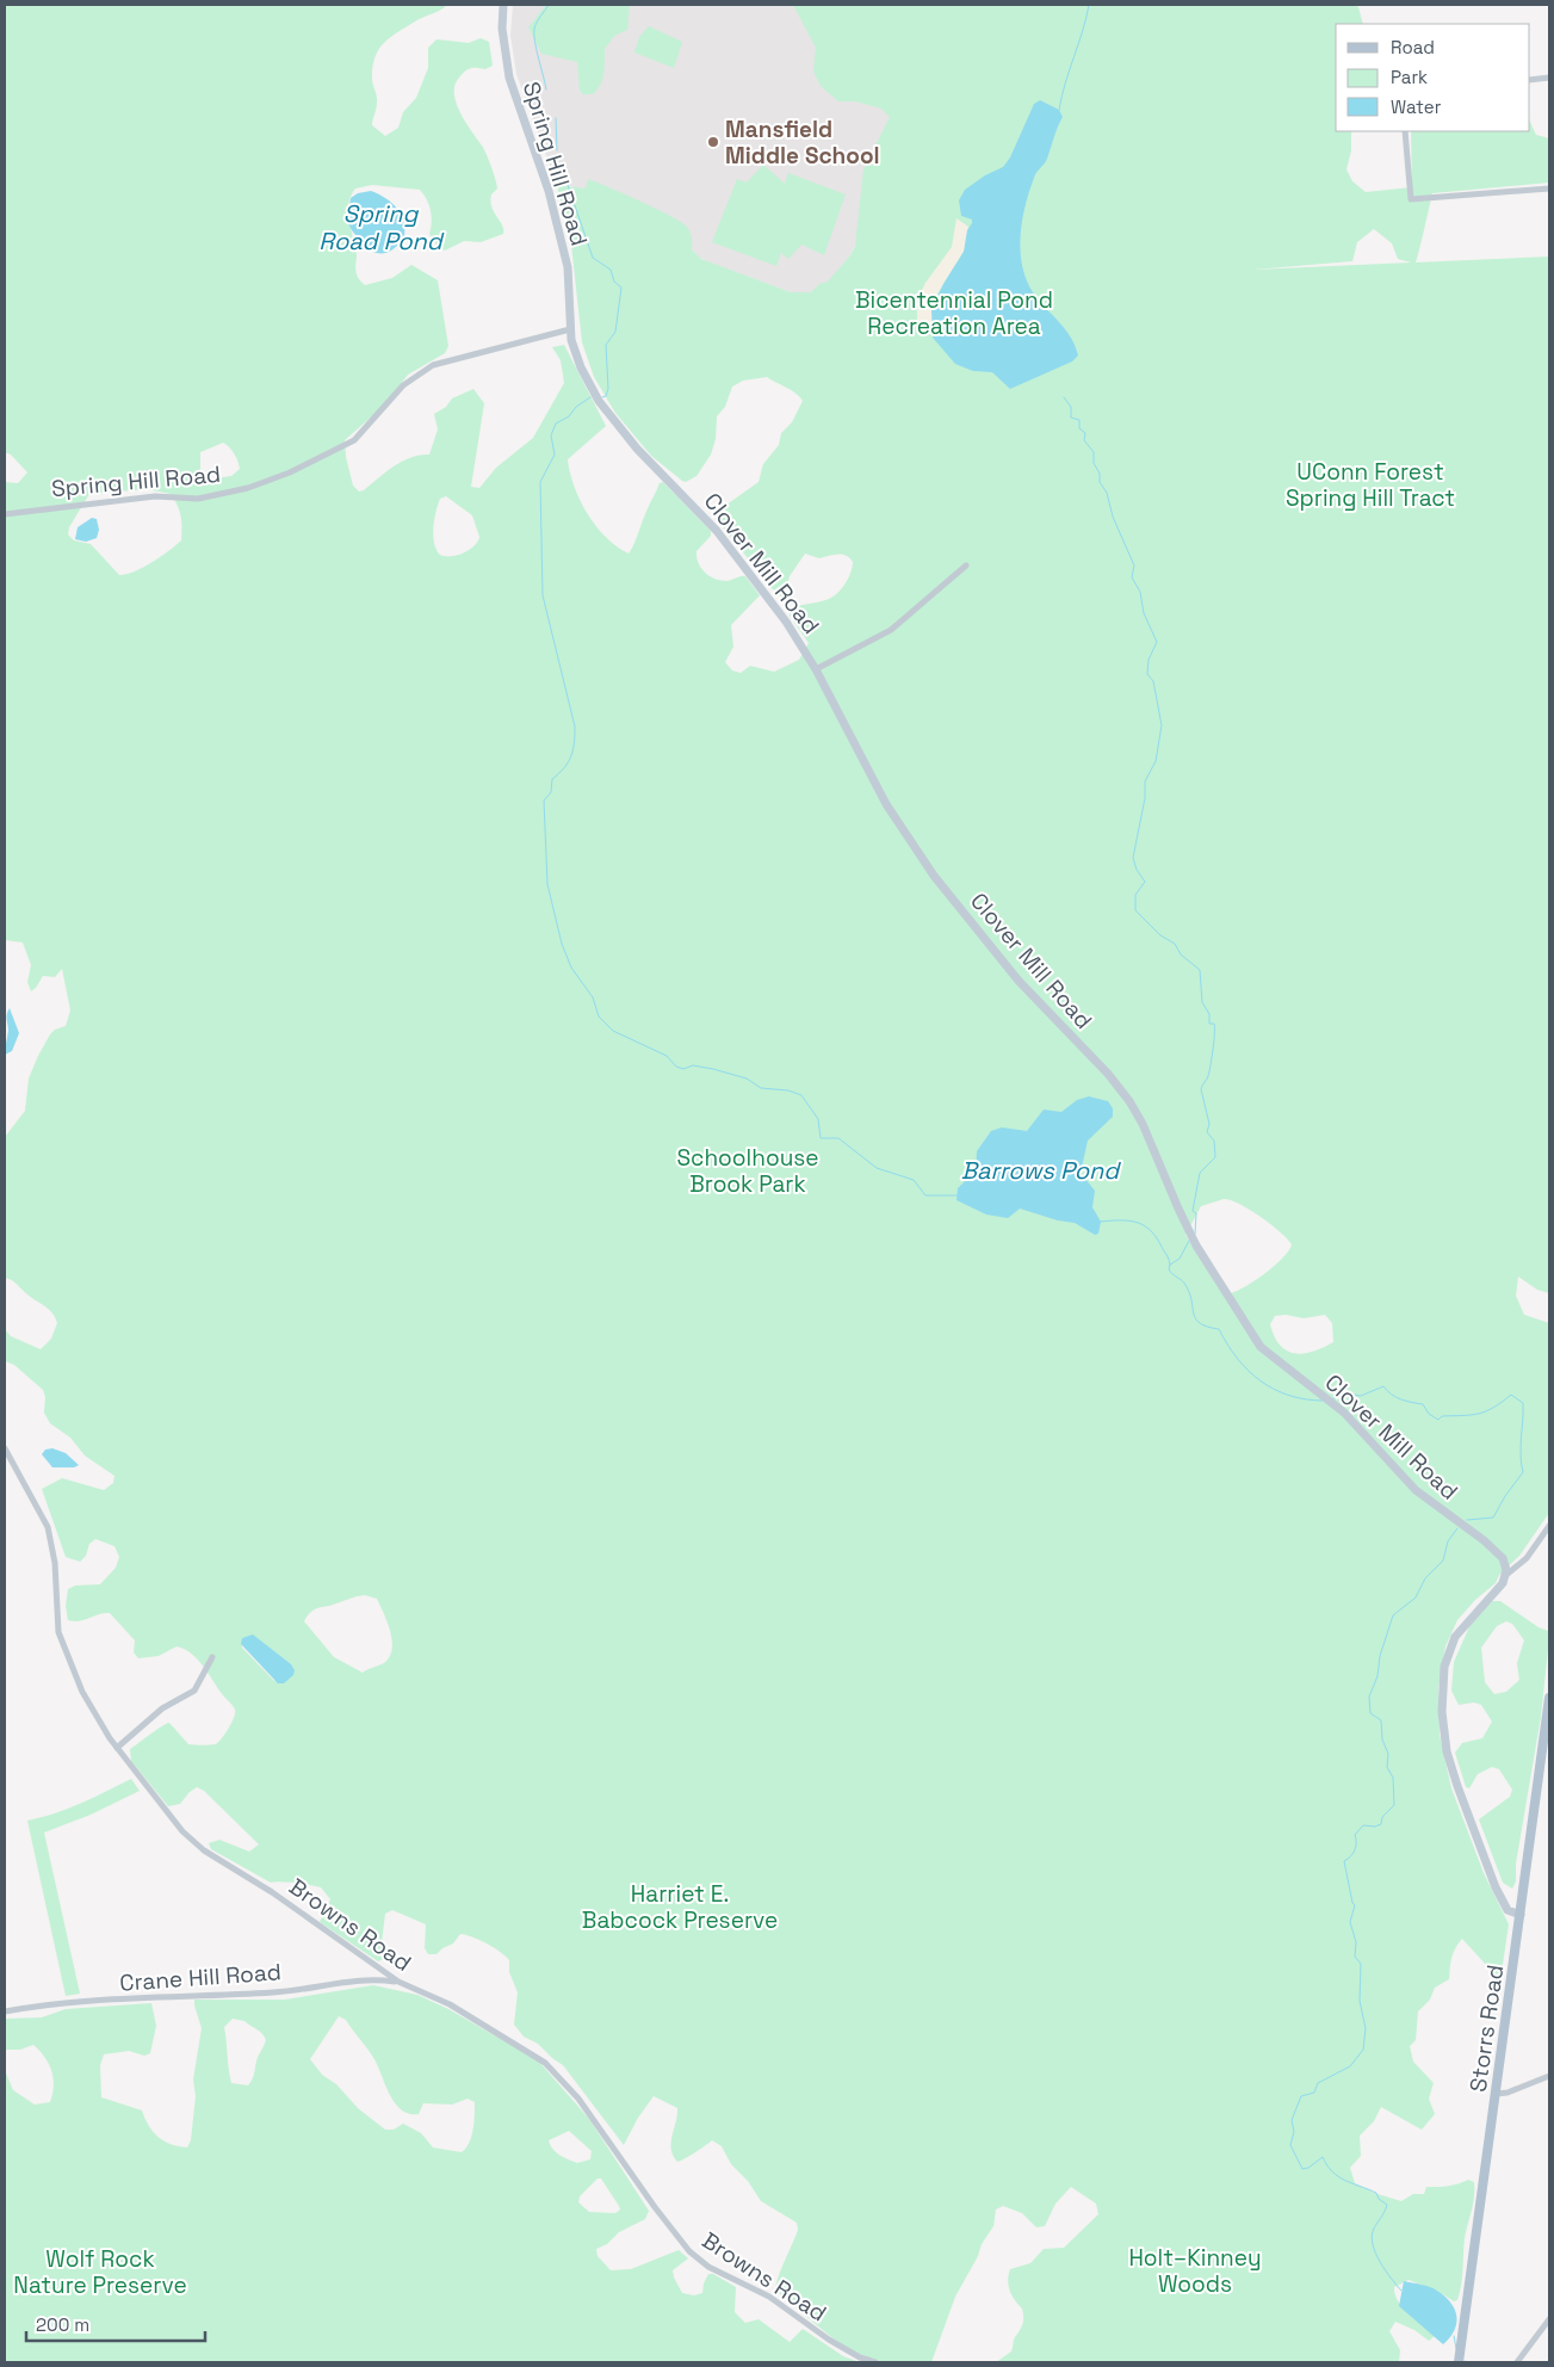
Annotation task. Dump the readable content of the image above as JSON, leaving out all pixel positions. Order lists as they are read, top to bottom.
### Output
{
  "streets": {
    "main road": ["Storrs Road"],
    "street": [
      "Spring Hill Road",
      "Clover Mill Road",
      "Browns Road",
      "Crane Hill Road"
    ]
  },
  "crossings": [
    ["Spring Hill Road", "Clover Mill Road"],
    ["Browns Road", "Crane Hill Road"]
  ],
  "water": ["Spring Road Pond", "Barrows Pond"],
  "parks": [
    "Bicentennial Pond Recreation Area",
    "UConn Forest Spring Hill Tract",
    "Schoolhouse Brook Park",
    "Harriet E. Babcock Preserve",
    "Holt–Kinney Woods",
    "Wolf Rock Nature Preserve"
  ],
  "places": ["Mansfield Middle School"],
  "legend": ["Road", "Park", "Water"],
  "scale_bar": "200 m"
}
